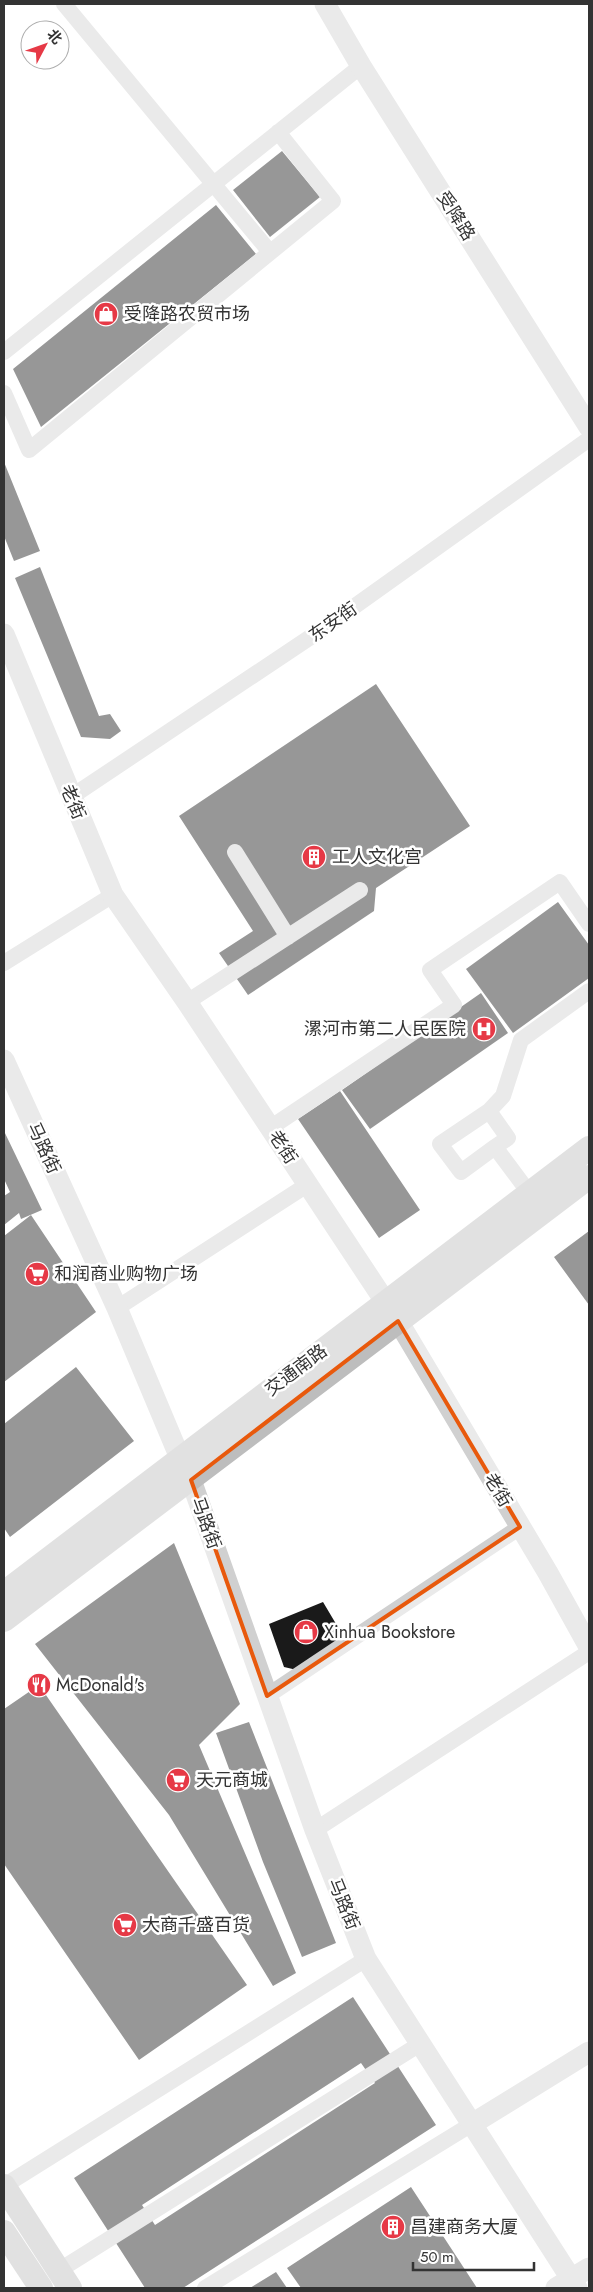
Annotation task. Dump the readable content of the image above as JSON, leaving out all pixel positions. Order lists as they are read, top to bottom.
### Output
{
  "streets": {
    "main road": ["交通南路"],
    "street": [
      "受降路",
      "东安街",
      "老街",
      "马路街"
    ]
  },
  "crossings": [
    ["东安街", "老街"],
    ["老街", "交通南路"],
    ["马路街", "交通南路"]
  ],
  "places": {
    "shop": ["受降路农贸市场", "Xinhua Bookstore"],
    "building": ["工人文化宫", "昌建商务大厦"],
    "hospital": ["漯河市第二人民医院"],
    "supermarket": ["和润商业购物广场", "天元商城", "大商千盛百货"],
    "restaurant": ["McDonald's"]
  },
  "scale_bar": "50 m",
  "north": "top right"
}
